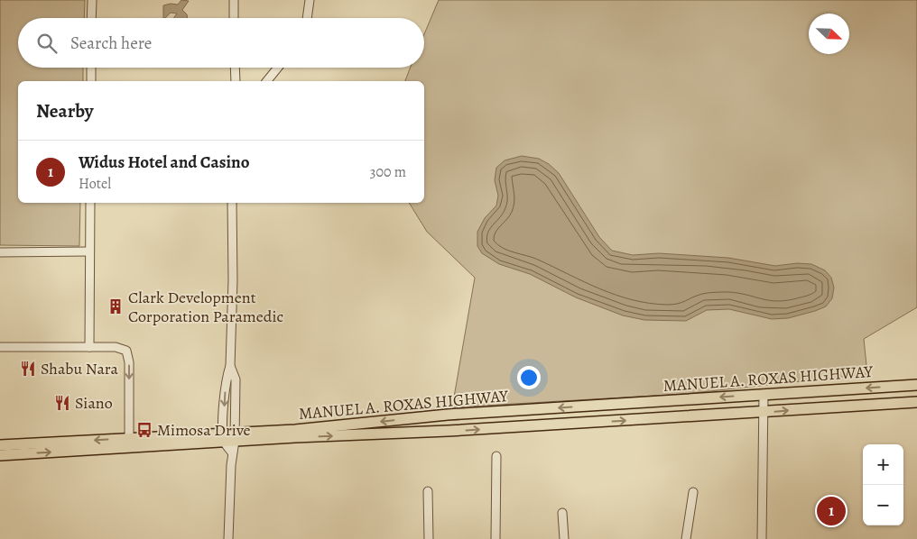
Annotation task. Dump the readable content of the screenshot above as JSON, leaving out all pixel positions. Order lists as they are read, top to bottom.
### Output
{
  "streets": {
    "main road": ["MANUEL A. ROXAS HIGHWAY"]
  },
  "places": {
    "building": ["Clark Development Corporation Paramedic"],
    "restaurant": ["Shabu Nara", "Siano"],
    "bus stop": ["Mimosa Drive"]
  },
  "north": "bottom right",
  "page": {
    "search": "Search here",
    "heading": "Nearby",
    "list": [
      {
        "mark": "1",
        "name": "Widus Hotel and Casino",
        "note": "Hotel",
        "value": "300 m"
      }
    ],
    "map_buttons": ["+", "−"],
    "pins": "1"
  }
}
